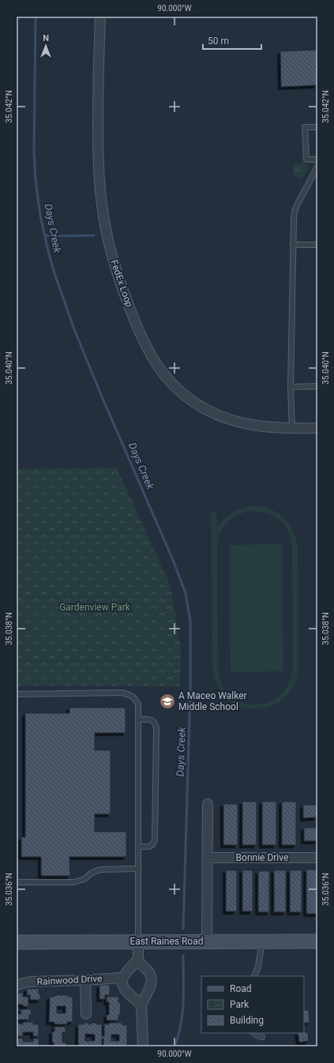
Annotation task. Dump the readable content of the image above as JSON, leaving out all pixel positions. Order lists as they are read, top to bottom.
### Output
{
  "streets": {
    "main road": ["East Raines Road"],
    "street": ["FedEx Loop", "Bonnie Drive", "Rainwood Drive"]
  },
  "water": ["Days Creek"],
  "parks": ["Gardenview Park"],
  "places": {
    "school or university": ["A Maceo Walker Middle School"]
  },
  "legend": ["Road", "Park", "Building"],
  "scale_bar": "50 m",
  "north": "top",
  "coordinates": [
    "90.000°W",
    "35.042°N",
    "35.040°N",
    "35.038°N",
    "35.036°N"
  ]
}
